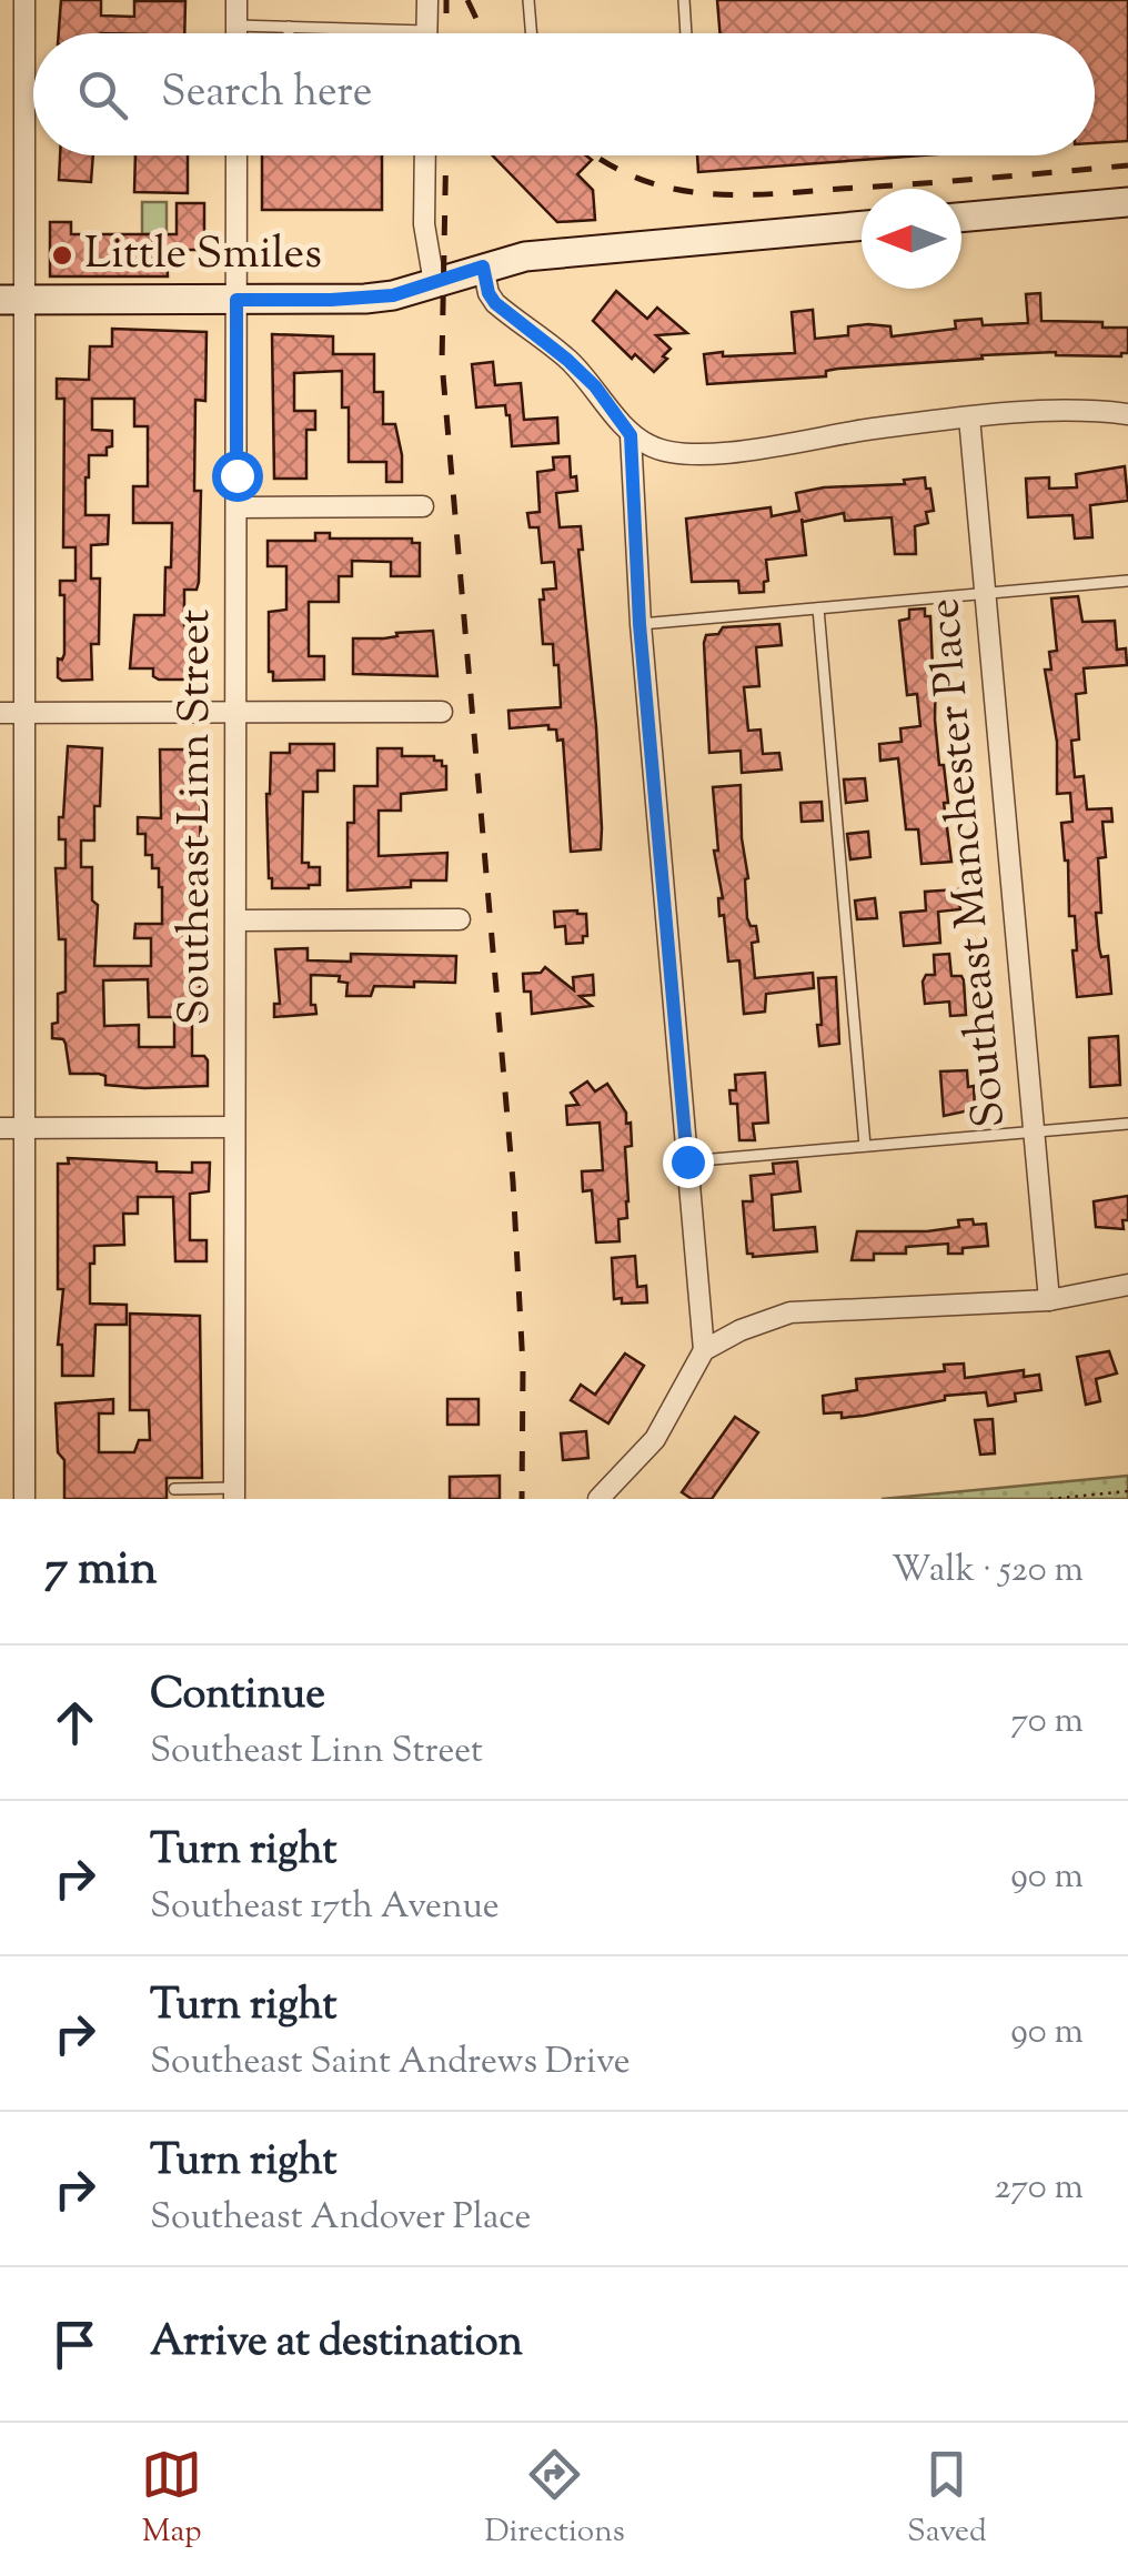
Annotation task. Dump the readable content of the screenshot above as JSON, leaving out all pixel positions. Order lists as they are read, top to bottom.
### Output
{
  "streets": {
    "street": ["Southeast Linn Street", "Southeast Manchester Place"]
  },
  "places": ["Little Smiles"],
  "north": "left",
  "page": {
    "search": "Search here",
    "heading": ["7 min", "Walk · 520 m"],
    "list": [
      ["Continue", "Southeast Linn Street", "70 m"],
      ["Turn right", "Southeast 17th Avenue", "90 m"],
      ["Turn right", "Southeast Saint Andrews Drive", "90 m"],
      ["Turn right", "Southeast Andover Place", "270 m"],
      "Arrive at destination"
    ],
    "nav": ["Map", "Directions", "Saved"]
  }
}
